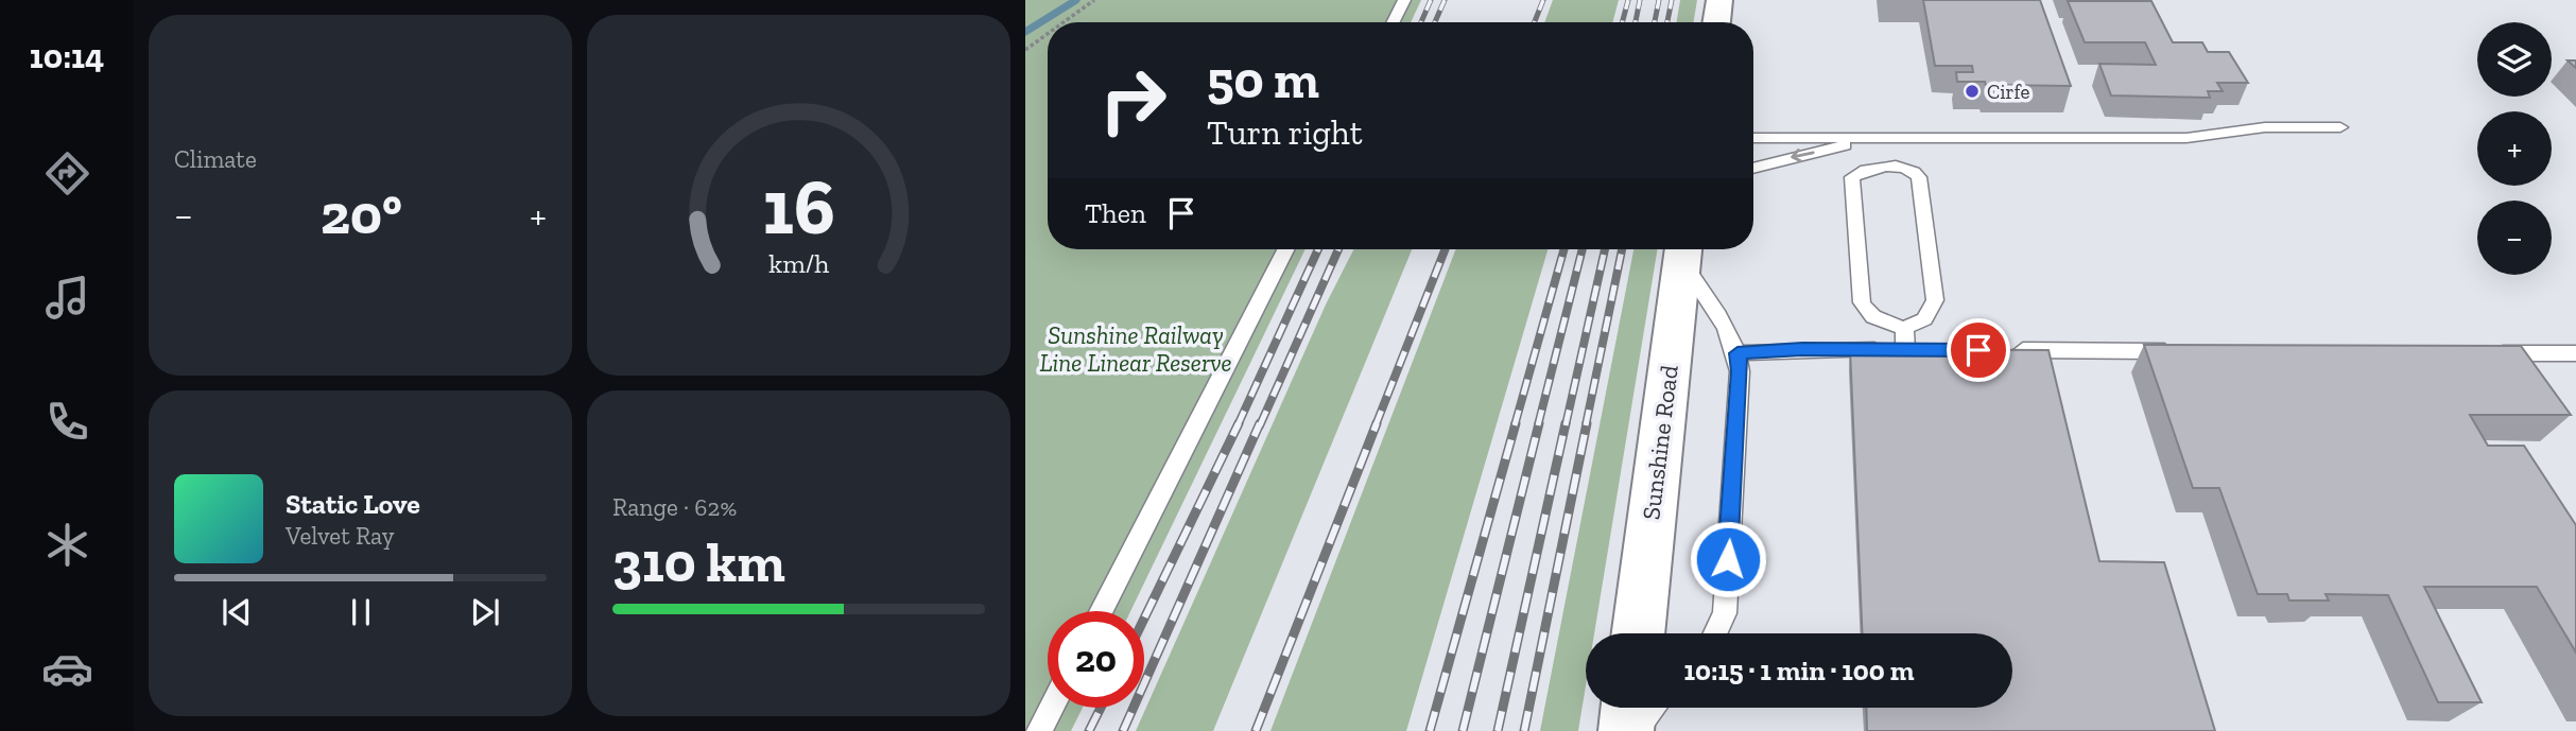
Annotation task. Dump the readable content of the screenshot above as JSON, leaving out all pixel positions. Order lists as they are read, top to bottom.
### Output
{
  "streets": {
    "main road": ["Sunshine Road"]
  },
  "parks": ["Sunshine Railway Line Linear Reserve"],
  "places": ["Cirfe"],
  "page": {
    "tabs": "10:14",
    "tile": [
      "Climate",
      ["Range · 62%", "310 km"]
    ],
    "map_buttons": ["+", "−"],
    "turn": ["50 m", "Turn right"],
    "then": "Then",
    "heat": ["−", "20°", "+"],
    "song": ["Static Love", "Velvet Ray"],
    "limit": "20",
    "trip": "10:15 · 1 min · 100 m",
    "gauge": ["16", "km/h"]
  }
}
